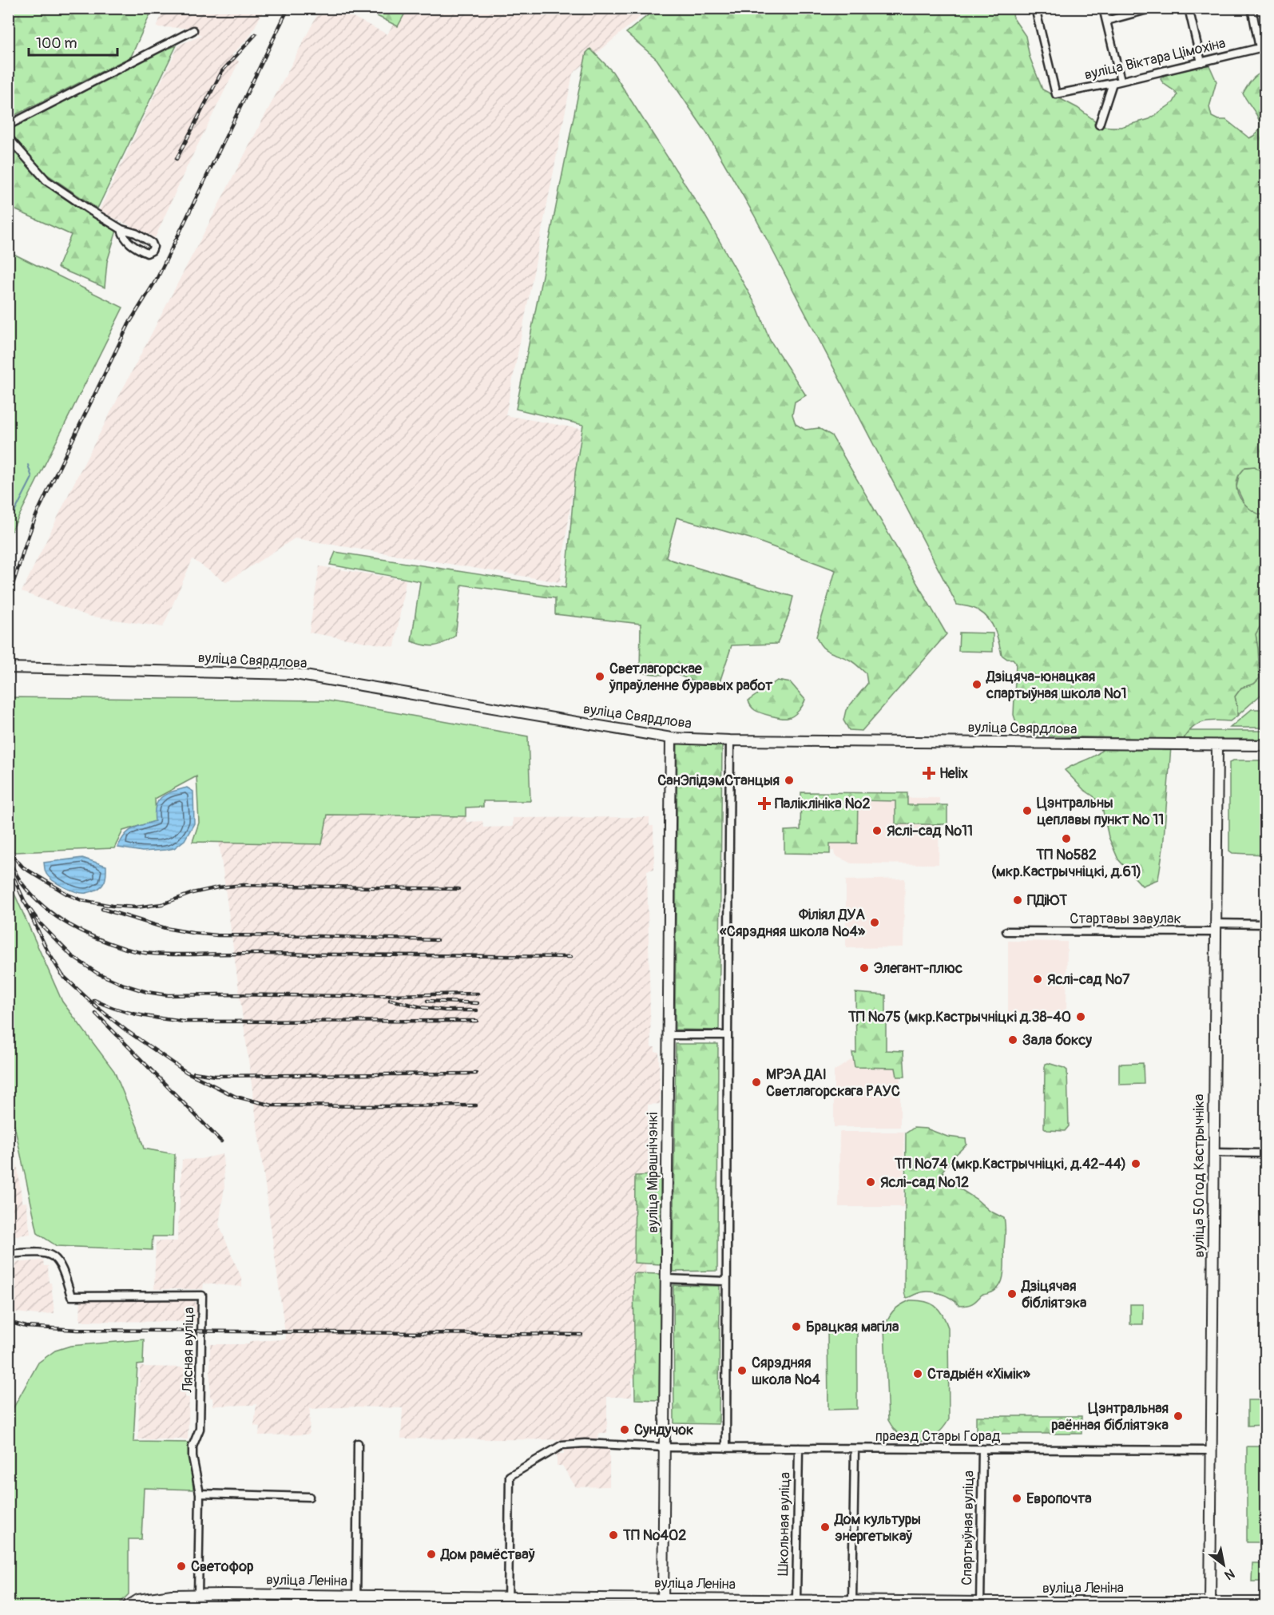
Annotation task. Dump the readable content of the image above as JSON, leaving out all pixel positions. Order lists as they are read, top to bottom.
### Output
{
  "streets": {
    "street": [
      "вуліца Віктара Цімохіна",
      "вуліца Свярдлова",
      "Стартавы завулак",
      "вуліца Мірашнічэнкі",
      "вуліца 50 год Кастрычніка",
      "Лясная вуліца",
      "праезд Стары Горад",
      "Школьная вуліца",
      "Спартыўная вуліца",
      "вуліца Леніна"
    ]
  },
  "crossings": [
    ["вуліца Свярдлова", "вуліца Мірашнічэнкі"],
    ["вуліца Свярдлова", "вуліца 50 год Кастрычніка"],
    ["Стартавы завулак", "вуліца 50 год Кастрычніка"],
    ["вуліца Мірашнічэнкі", "праезд Стары Горад"],
    ["вуліца Мірашнічэнкі", "вуліца Леніна"],
    ["вуліца 50 год Кастрычніка", "праезд Стары Горад"],
    ["вуліца 50 год Кастрычніка", "вуліца Леніна"],
    ["Лясная вуліца", "вуліца Леніна"],
    ["праезд Стары Горад", "Школьная вуліца"],
    ["праезд Стары Горад", "Спартыўная вуліца"],
    ["праезд Стары Горад", "вуліца Леніна"],
    ["Школьная вуліца", "вуліца Леніна"],
    ["Спартыўная вуліца", "вуліца Леніна"]
  ],
  "places": {
    "other": [
      "Светлагорскае ўпраўленне буравых работ",
      "Дзіцяча-юнацкая спартыўная школа №1",
      "СанЭпідэмСтанцыя",
      "Цэнтральны цеплавы пункт № 11",
      "Яслі-сад №11",
      "ТП №582 (мкр.Кастрычніцкі, д.61)",
      "ПДіЮТ",
      "Філіял ДУА «Сярэдняя школа №4»",
      "Элегант-плюс",
      "Яслі-сад №7",
      "ТП №75 (мкр.Кастрычніцкі д.38-40",
      "Зала боксу",
      "МРЭА ДАІ Светлагорскага РАУС",
      "ТП №74 (мкр.Кастрычніцкі, д.42-44)",
      "Яслі-сад №12",
      "Дзіцячая бібліятэка",
      "Брацкая магіла",
      "Сярэдняя школа №4",
      "Стадыён «Хімік»",
      "Цэнтральная раённая бібліятэка",
      "Сундучок",
      "Европочта",
      "Дом культуры энергетыкаў",
      "ТП №402",
      "Дом рамёстваў",
      "Светофор"
    ],
    "health": ["Helix", "Паліклініка №2"]
  },
  "scale_bar": "100 m",
  "north": "bottom right"
}
